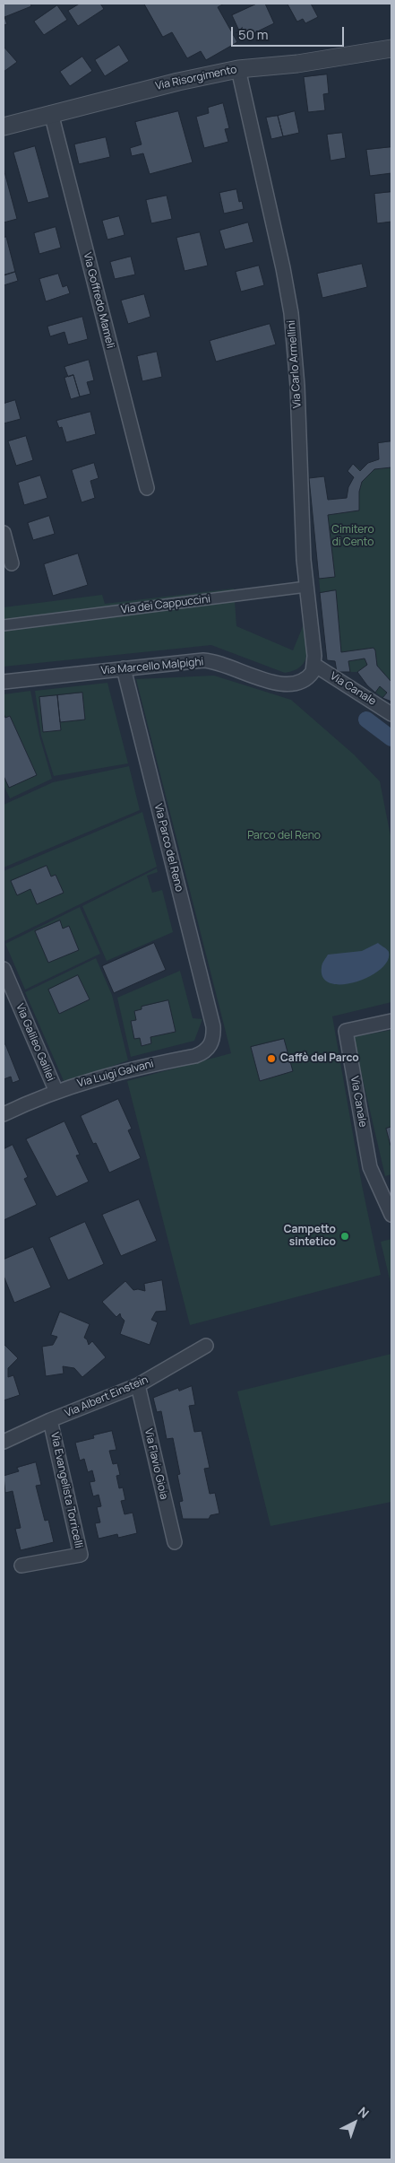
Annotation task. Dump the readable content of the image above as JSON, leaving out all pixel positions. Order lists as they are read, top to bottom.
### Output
{
  "streets": {
    "street": [
      "Via Risorgimento",
      "Via Goffredo Mameli",
      "Via Carlo Armellini",
      "Via dei Cappuccini",
      "Via Marcello Malpighi",
      "Via Canale",
      "Via Parco del Reno",
      "Via Galileo Galilei",
      "Via Luigi Galvani",
      "Via Albert Einstein",
      "Via Flavio Gioia",
      "Via Evangelista Torricelli"
    ]
  },
  "crossings": [
    ["Via Risorgimento", "Via Goffredo Mameli"],
    ["Via Risorgimento", "Via Carlo Armellini"],
    ["Via Carlo Armellini", "Via dei Cappuccini"],
    ["Via Carlo Armellini", "Via Marcello Malpighi"],
    ["Via Carlo Armellini", "Via Canale"],
    ["Via Marcello Malpighi", "Via Canale"],
    ["Via Marcello Malpighi", "Via Parco del Reno"],
    ["Via Parco del Reno", "Via Luigi Galvani"],
    ["Via Galileo Galilei", "Via Luigi Galvani"],
    ["Via Albert Einstein", "Via Flavio Gioia"],
    ["Via Albert Einstein", "Via Evangelista Torricelli"]
  ],
  "parks": ["Cimitero di Cento", "Parco del Reno"],
  "places": ["Caffè del Parco", "Campetto sintetico"],
  "scale_bar": "50 m",
  "north": "top right"
}
